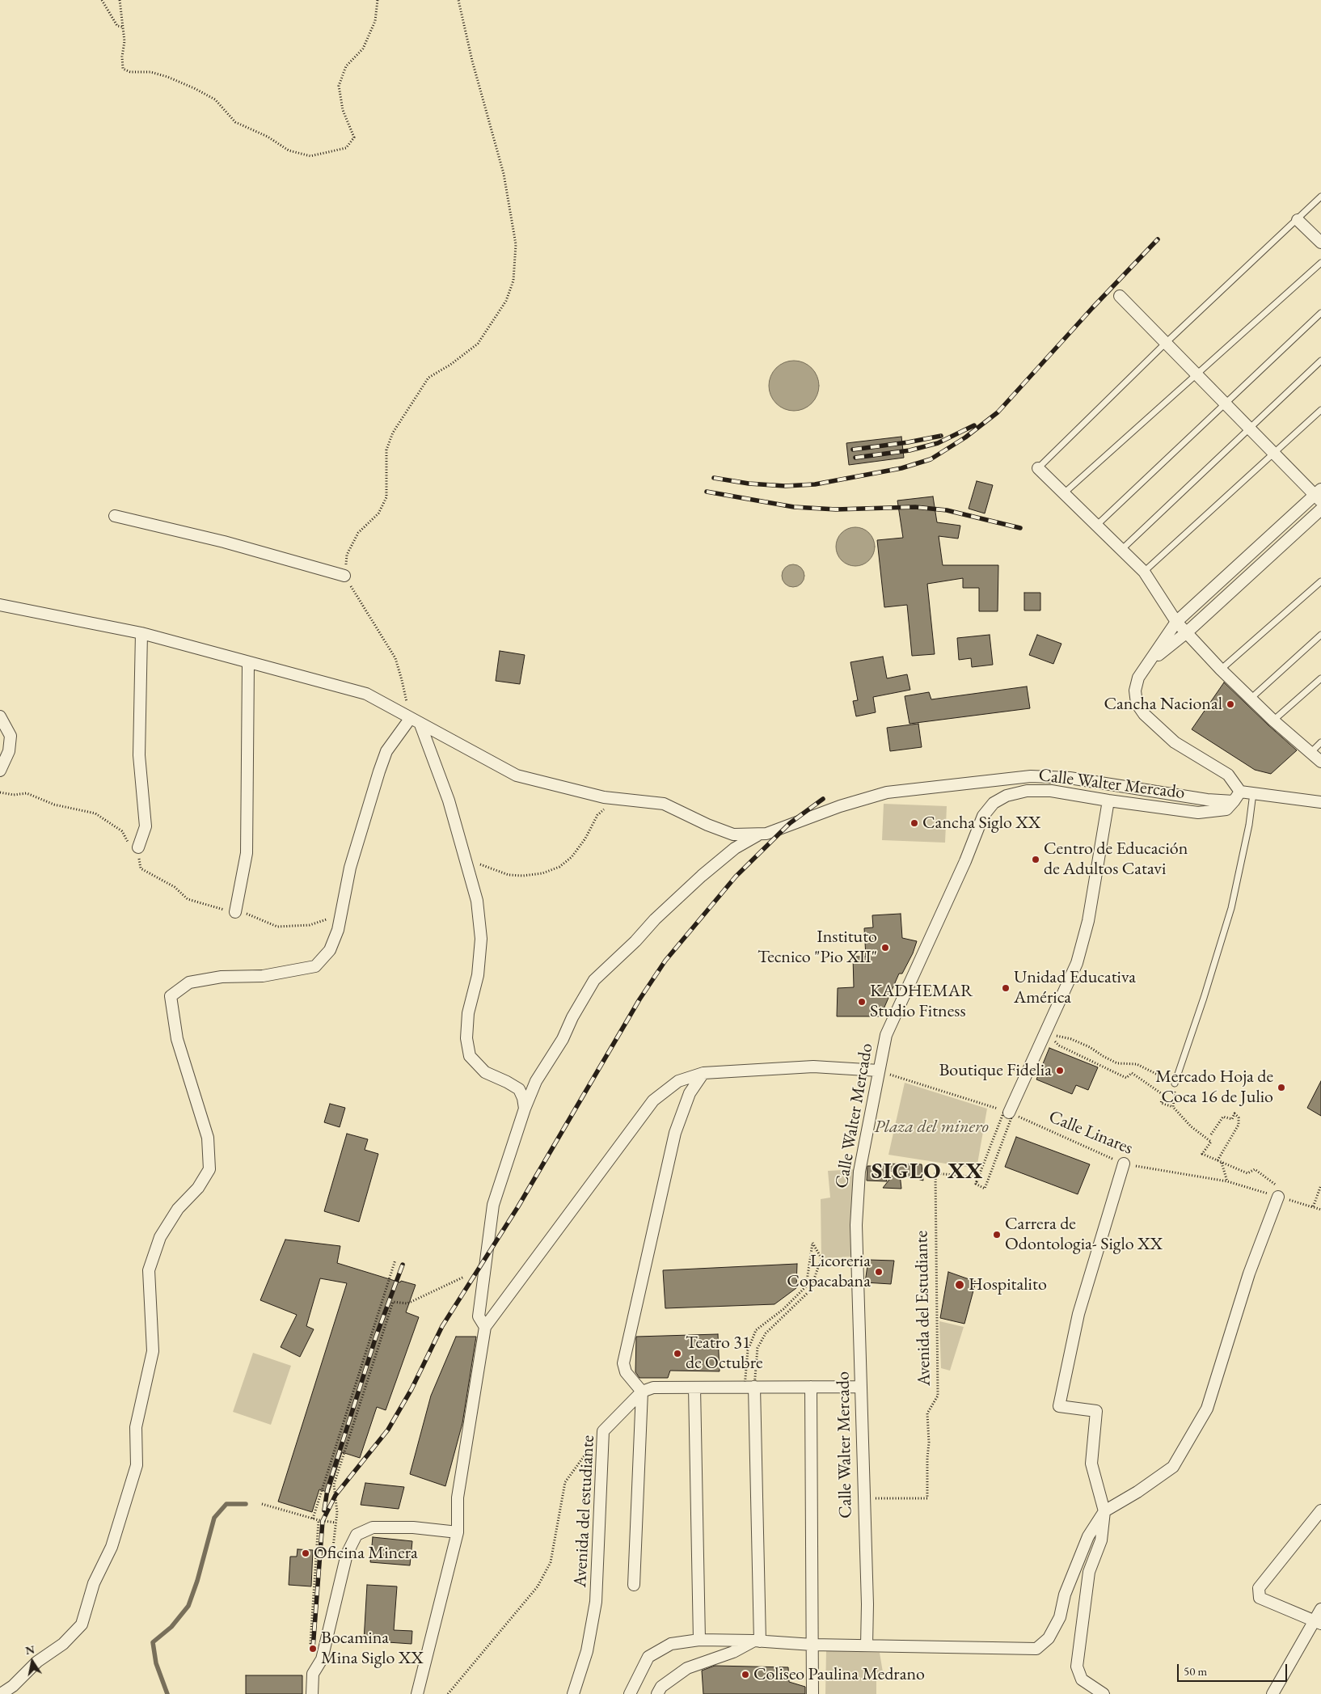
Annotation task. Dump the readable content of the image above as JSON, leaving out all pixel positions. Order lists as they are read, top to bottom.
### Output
{
  "streets": {
    "street": ["Calle Walter Mercado", "Avenida del estudiante"],
    "path": ["Calle Linares", "Avenida del Estudiante"]
  },
  "crossings": [
    ["Calle Walter Mercado", "Calle Linares"],
    ["Calle Walter Mercado", "Avenida del Estudiante"]
  ],
  "districts": ["SIGLO XX"],
  "parks": ["Plaza del minero"],
  "places": [
    "Cancha Nacional",
    "Cancha Siglo XX",
    "Centro de Educación de Adultos Catavi",
    "Instituto Tecnico \"Pio XII\"",
    "Unidad Educativa América",
    "KADHEMAR Studio Fitness",
    "Boutique Fidelia",
    "Mercado Hoja de Coca 16 de Julio",
    "Carrera de Odontologia- Siglo XX",
    "Licoreria Copacabana",
    "Hospitalito",
    "Teatro 31 de Octubre",
    "Oficina Minera",
    "Bocamina Mina Siglo XX",
    "Coliseo Paulina Medrano"
  ],
  "scale_bar": "50 m",
  "north": "top"
}
